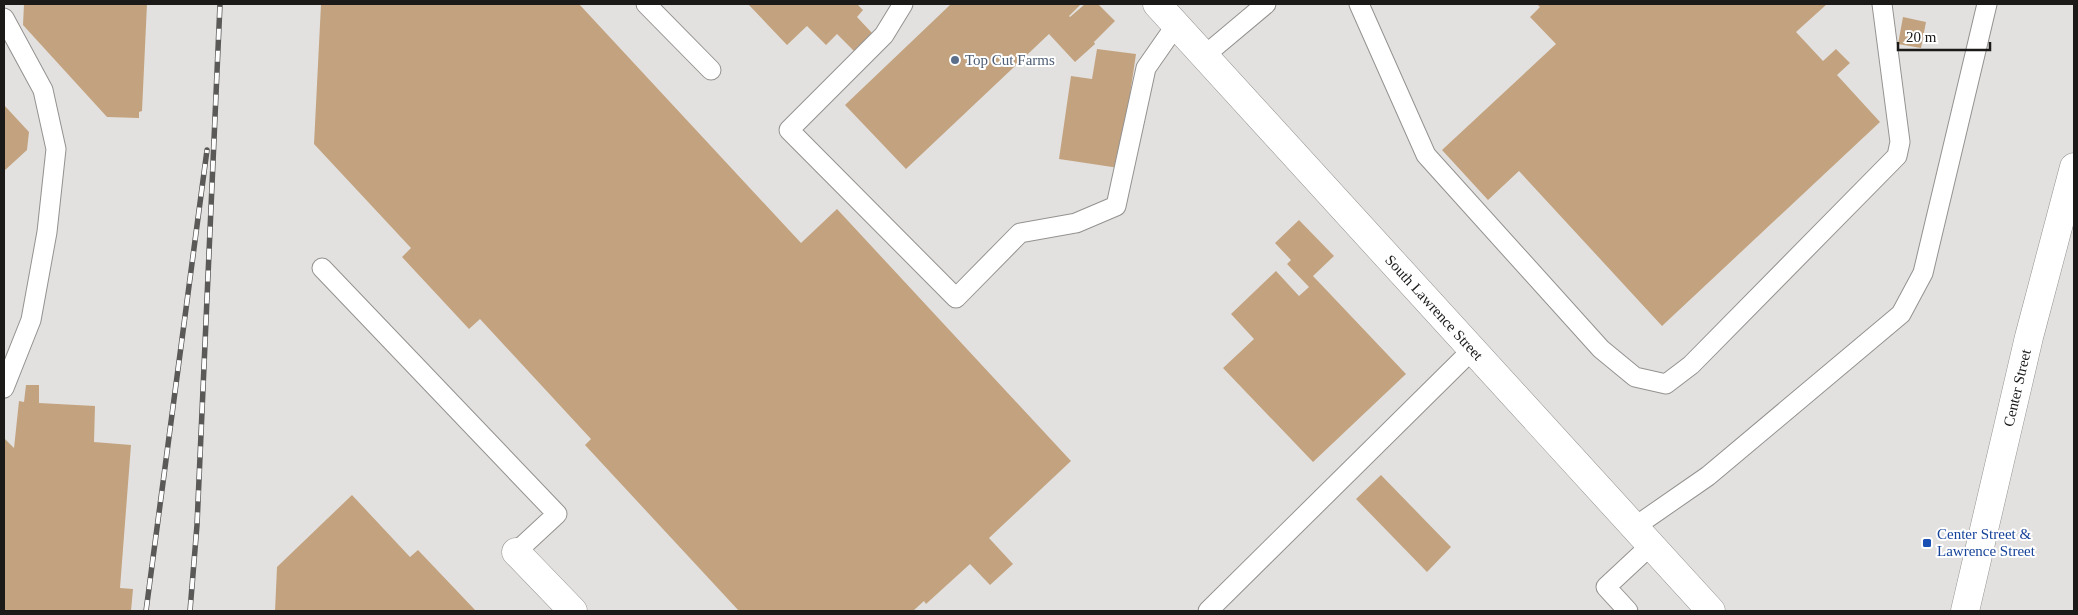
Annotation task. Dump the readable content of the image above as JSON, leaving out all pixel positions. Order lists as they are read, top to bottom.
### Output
{
  "streets": {
    "street": ["South Lawrence Street", "Center Street"]
  },
  "places": {
    "other": ["Top Cut Farms"],
    "transit": ["Center Street & Lawrence Street"]
  },
  "scale_bar": "20 m"
}
